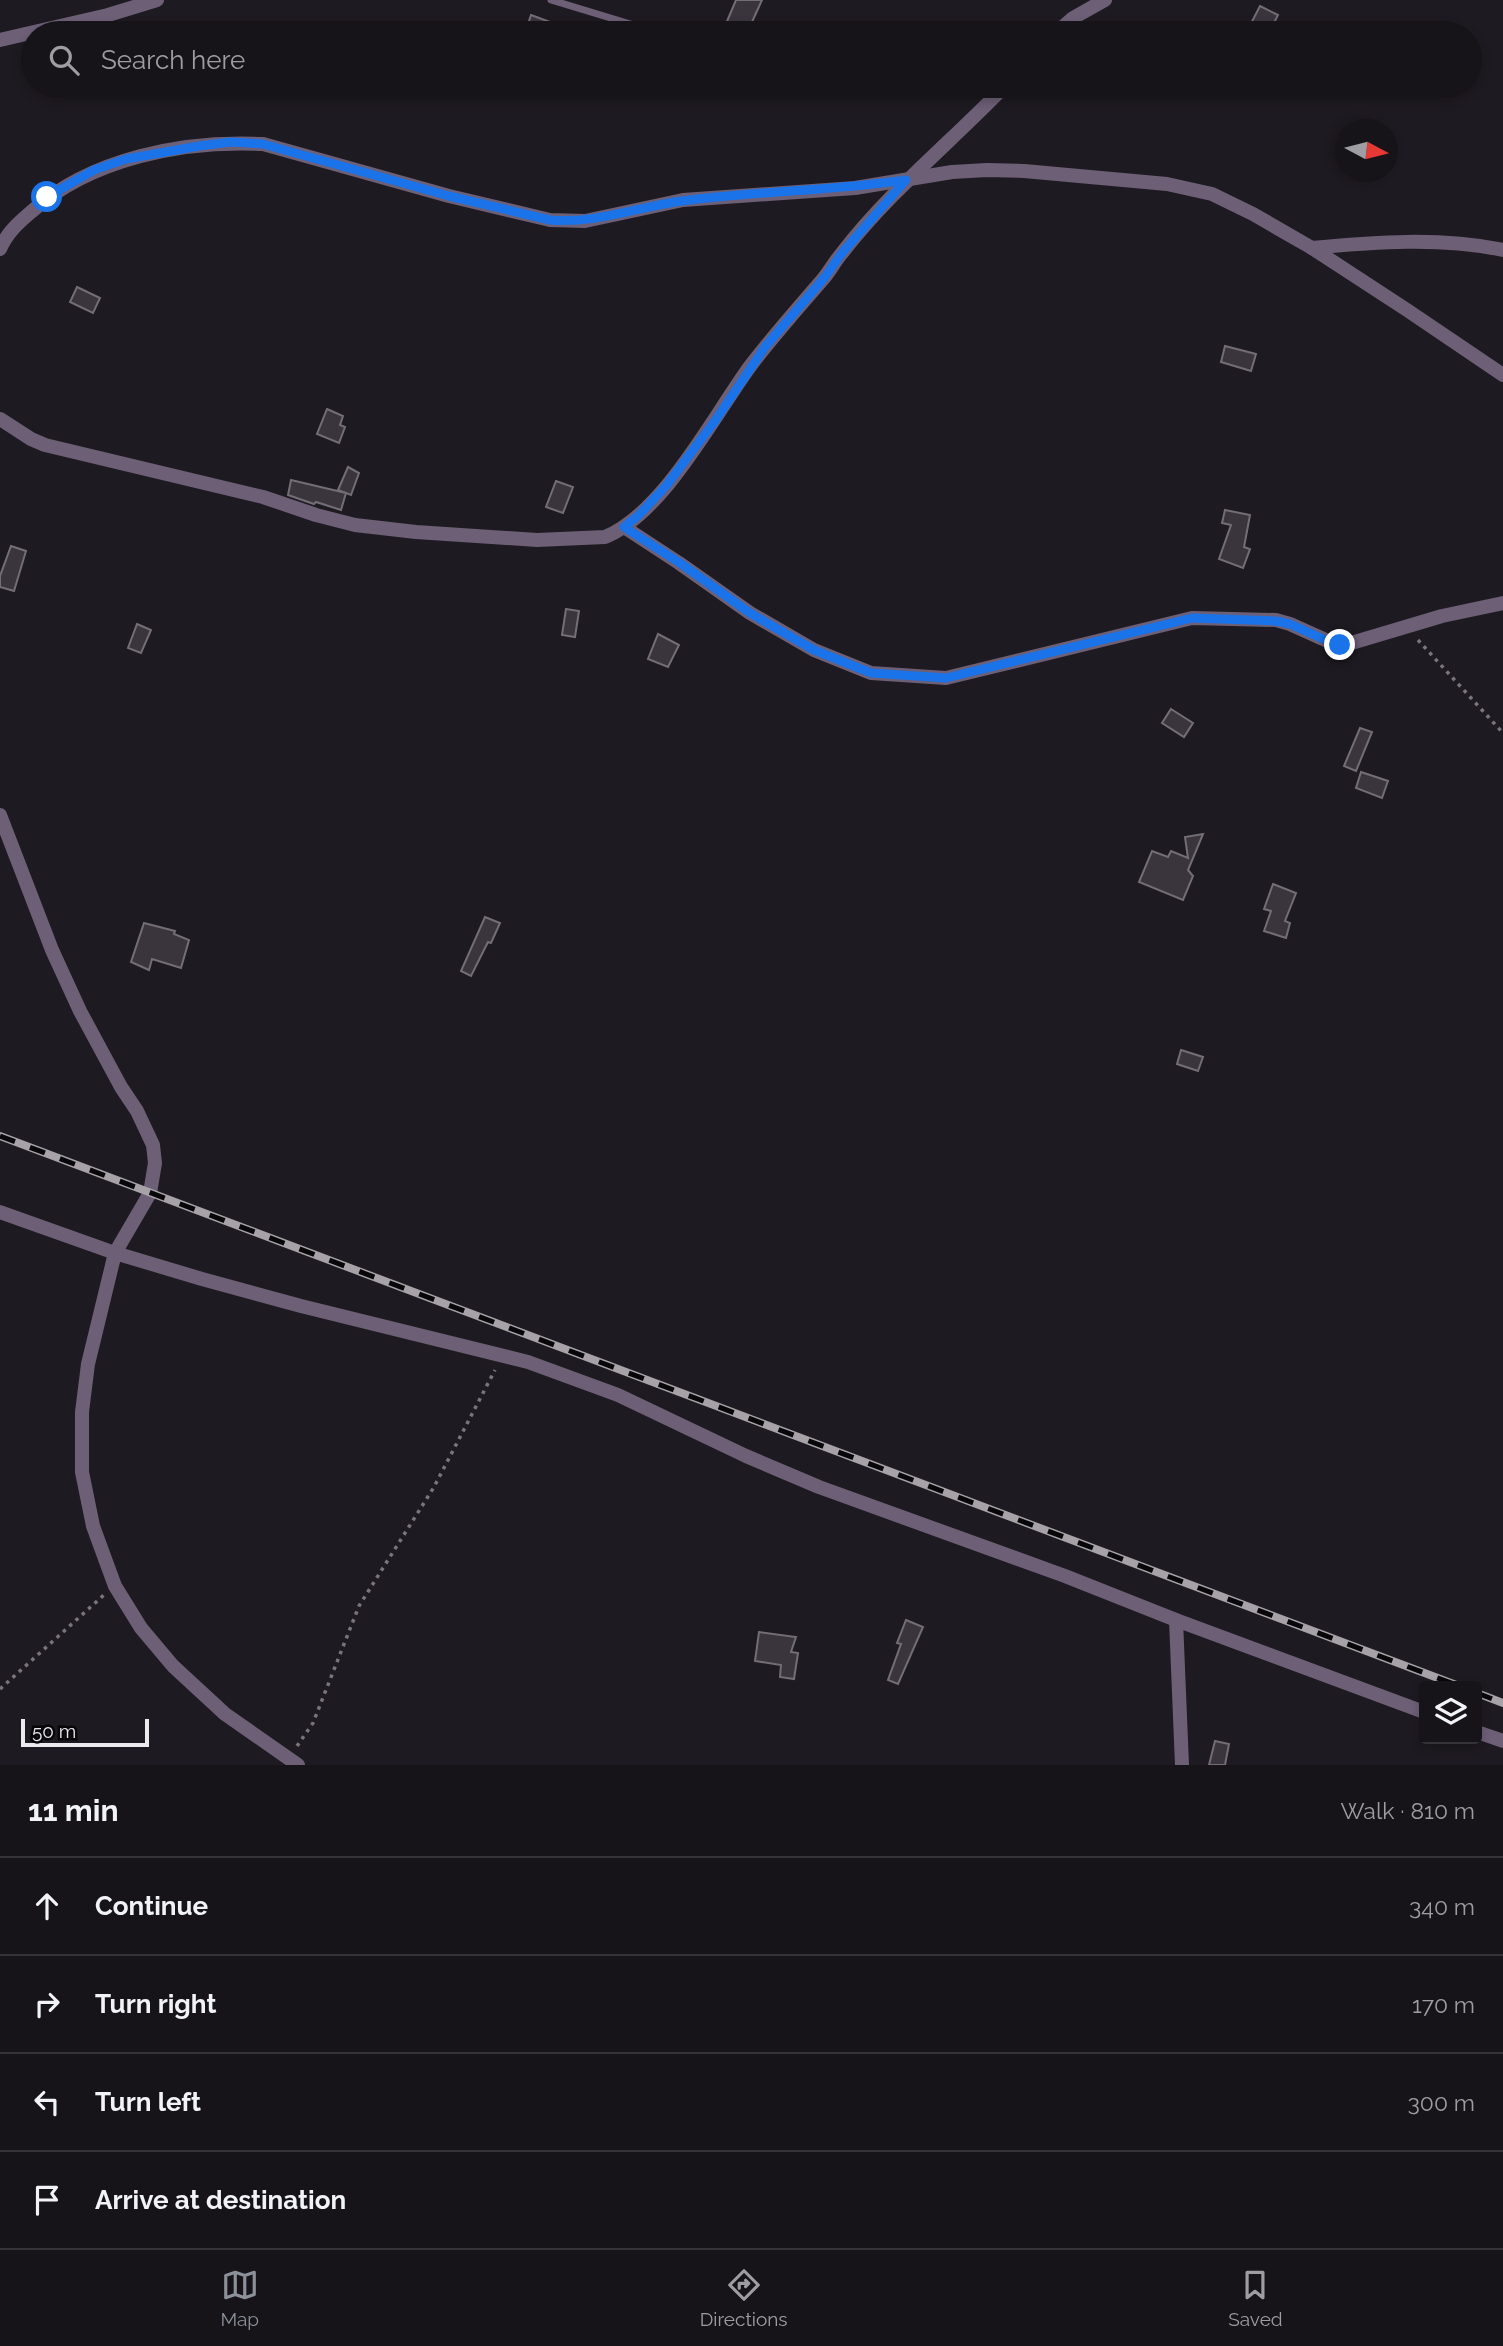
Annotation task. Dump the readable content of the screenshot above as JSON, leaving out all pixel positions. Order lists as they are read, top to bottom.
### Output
{
  "scale_bar": "50 m",
  "north": "right",
  "page": {
    "search": "Search here",
    "scale": "50 m",
    "heading": ["11 min", "Walk · 810 m"],
    "list": [
      ["Continue", "340 m"],
      ["Turn right", "170 m"],
      ["Turn left", "300 m"],
      "Arrive at destination"
    ],
    "nav": ["Map", "Directions", "Saved"]
  }
}
